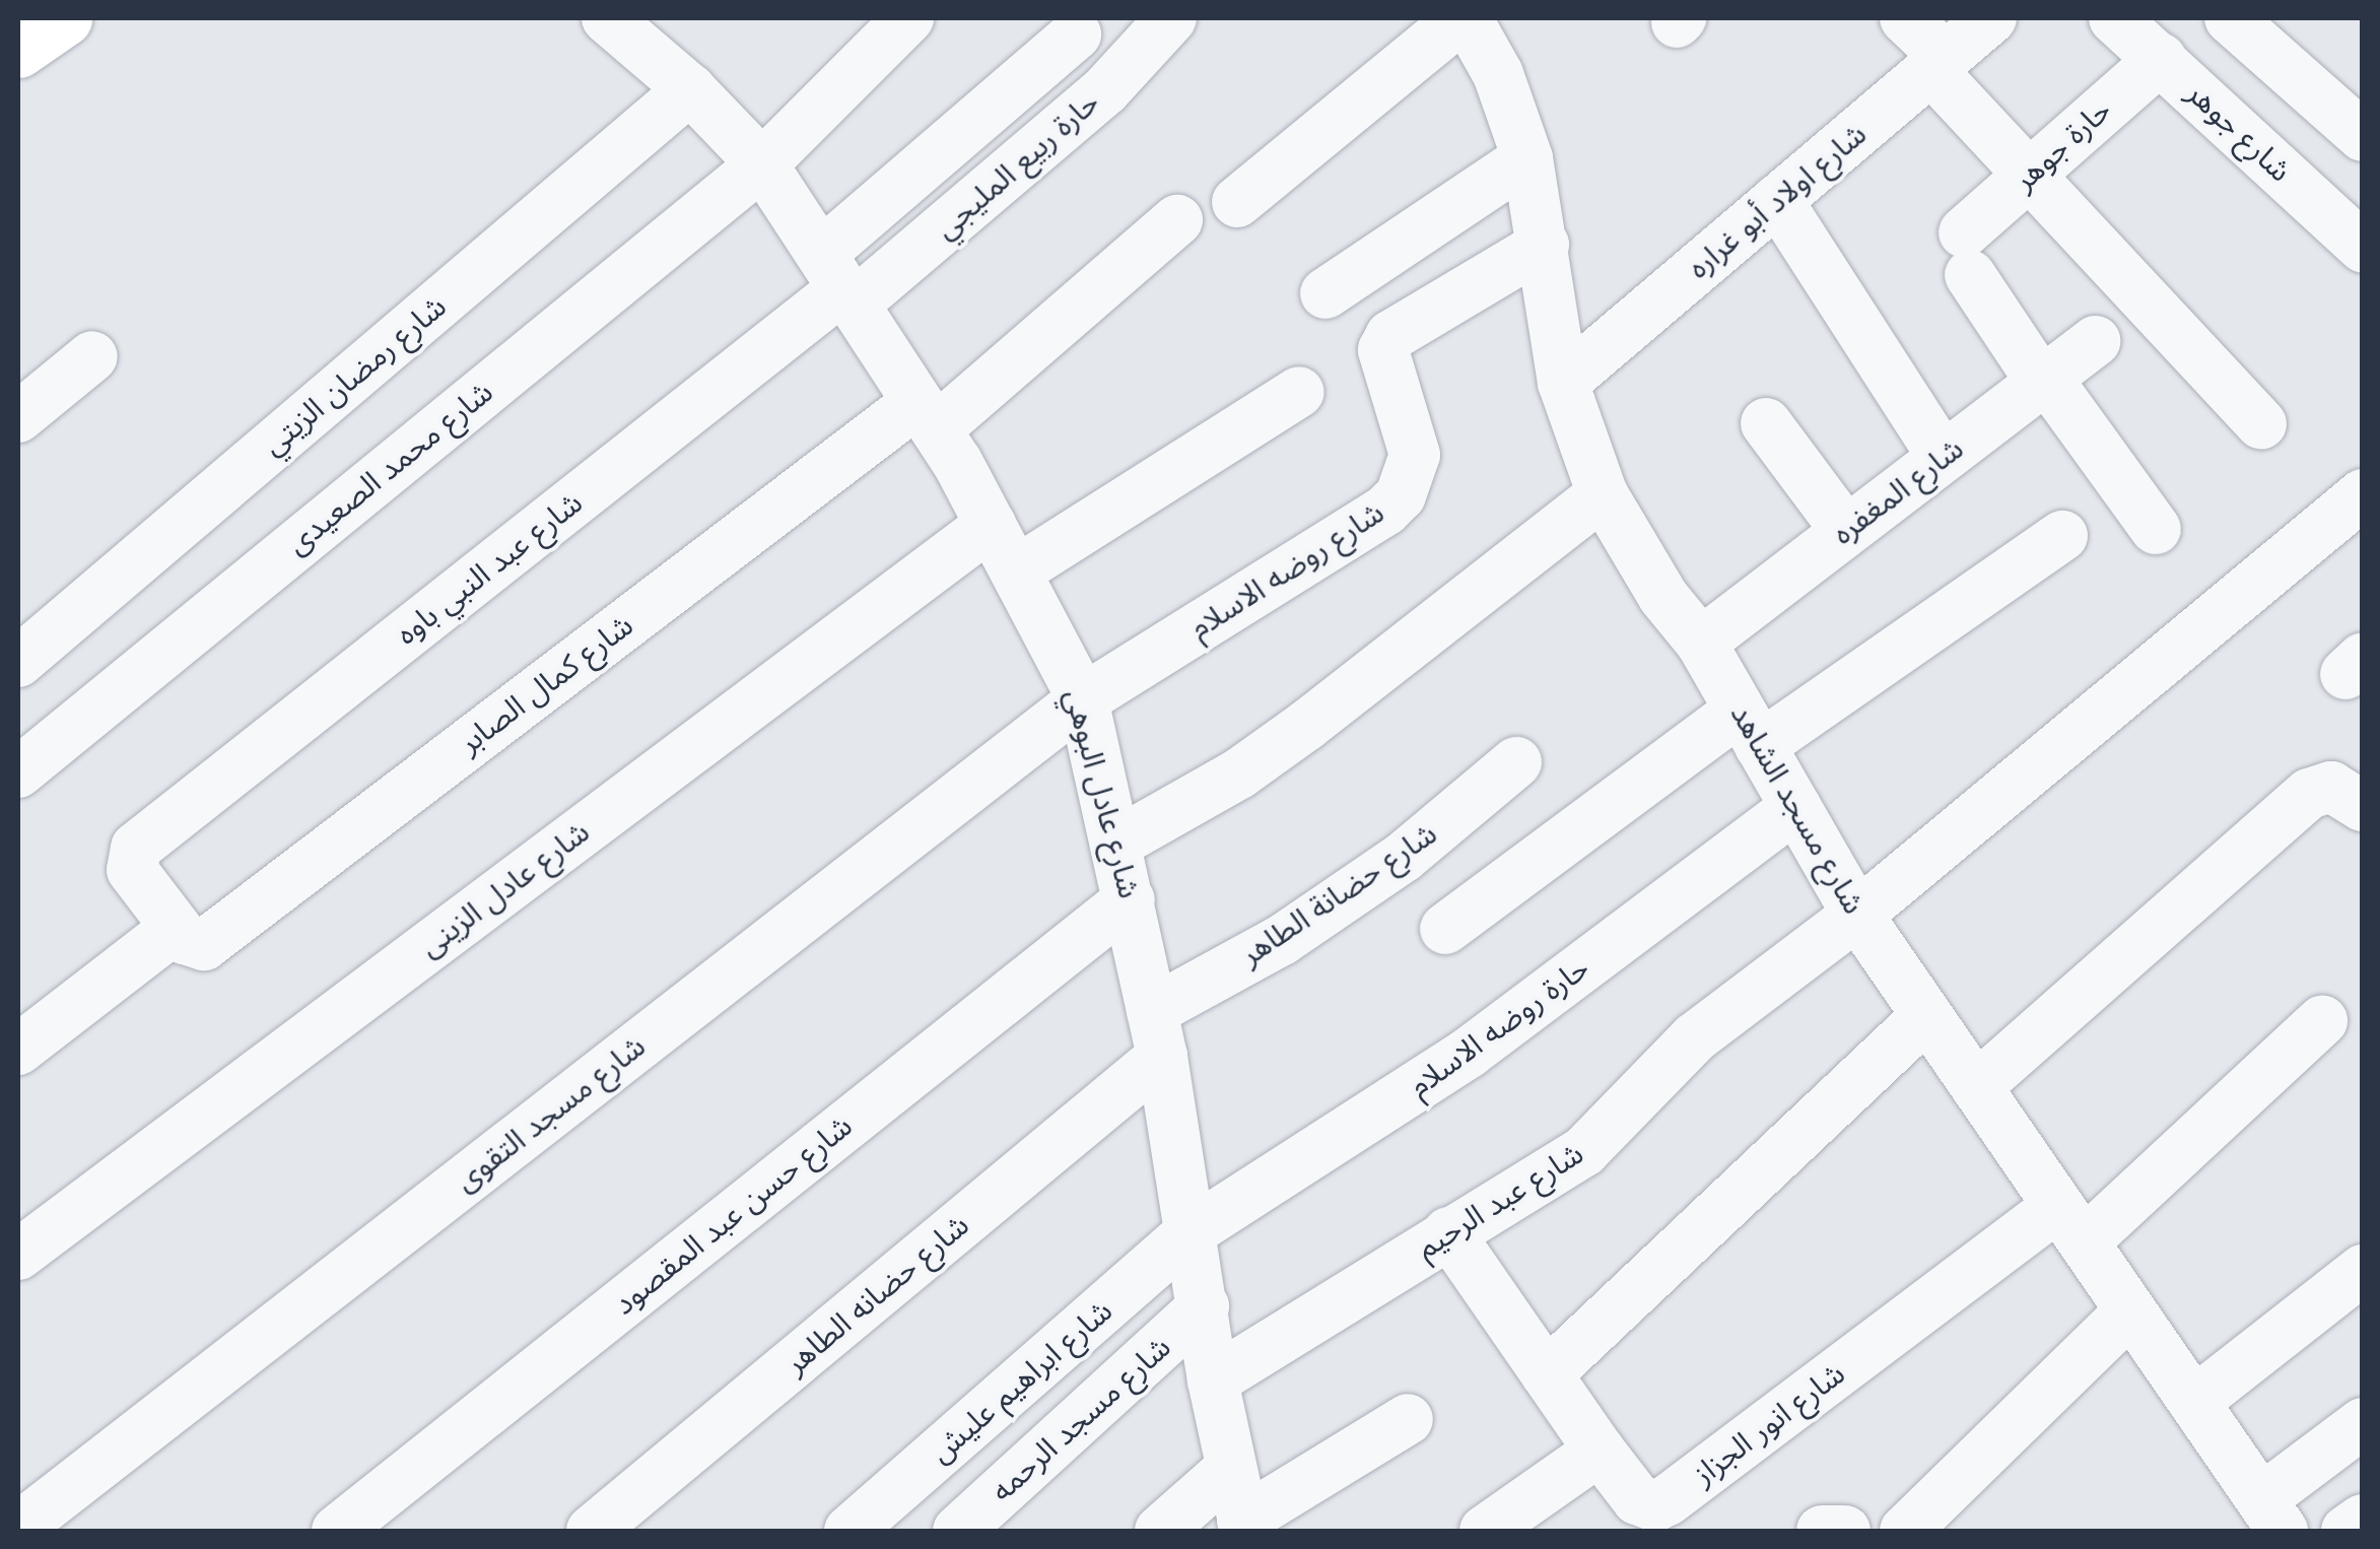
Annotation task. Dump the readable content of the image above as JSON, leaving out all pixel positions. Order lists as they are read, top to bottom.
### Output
{
  "streets": {
    "street": [
      "شارع جوهر",
      "حارة جوهر",
      "حارة ربيع المليجي",
      "شارع اولاد أبو غراره",
      "شارع رمضان الزيتي",
      "شارع محمد الصعيدى",
      "شارع المغفره",
      "شارع عبد النبي باوه",
      "شارع روضه الاسلام",
      "شارع كمال الصابر",
      "شارع عادل البوهي",
      "شارع مسجد الشاهد",
      "شارع عادل الزينى",
      "شارع حضانة الطاهر",
      "حارة روضه الاسلام",
      "شارع مسجد التقوى",
      "شارع عبد الرحيم",
      "شارع حسن عبد المقصود",
      "شارع حضانه الطاهر",
      "شارع ابراهيم عليش",
      "شارع مسجد الرحمه",
      "شارع انور الجزاز"
    ]
  },
  "crossings": [
    ["شارع جوهر", "حارة جوهر"],
    ["حارة جوهر", "شارع المغفره"],
    ["حارة ربيع المليجي", "شارع عبد النبي باوه"],
    ["حارة ربيع المليجي", "شارع عادل البوهي"],
    ["شارع اولاد أبو غراره", "شارع مسجد الشاهد"],
    ["شارع رمضان الزيتي", "شارع عادل البوهي"],
    ["شارع محمد الصعيدى", "شارع عادل البوهي"],
    ["شارع المغفره", "شارع مسجد الشاهد"],
    ["شارع عبد النبي باوه", "شارع كمال الصابر"],
    ["شارع عبد النبي باوه", "شارع عادل البوهي"],
    ["شارع روضه الاسلام", "شارع عادل البوهي"],
    ["شارع روضه الاسلام", "شارع مسجد الشاهد"],
    ["شارع روضه الاسلام", "شارع مسجد التقوى"],
    ["شارع كمال الصابر", "شارع عادل البوهي"],
    ["شارع عادل البوهي", "شارع عادل الزينى"],
    ["شارع عادل البوهي", "شارع حضانة الطاهر"],
    ["شارع عادل البوهي", "حارة روضه الاسلام"],
    ["شارع عادل البوهي", "شارع مسجد التقوى"],
    ["شارع عادل البوهي", "شارع عبد الرحيم"],
    ["شارع عادل البوهي", "شارع حسن عبد المقصود"],
    ["شارع عادل البوهي", "شارع حضانه الطاهر"],
    ["شارع عادل البوهي", "شارع ابراهيم عليش"],
    ["شارع عادل البوهي", "شارع مسجد الرحمه"],
    ["شارع مسجد الشاهد", "حارة روضه الاسلام"],
    ["شارع مسجد الشاهد", "شارع عبد الرحيم"],
    ["شارع مسجد الشاهد", "شارع انور الجزاز"],
    ["شارع حضانة الطاهر", "شارع حضانه الطاهر"],
    ["حارة روضه الاسلام", "شارع ابراهيم عليش"]
  ]
}
